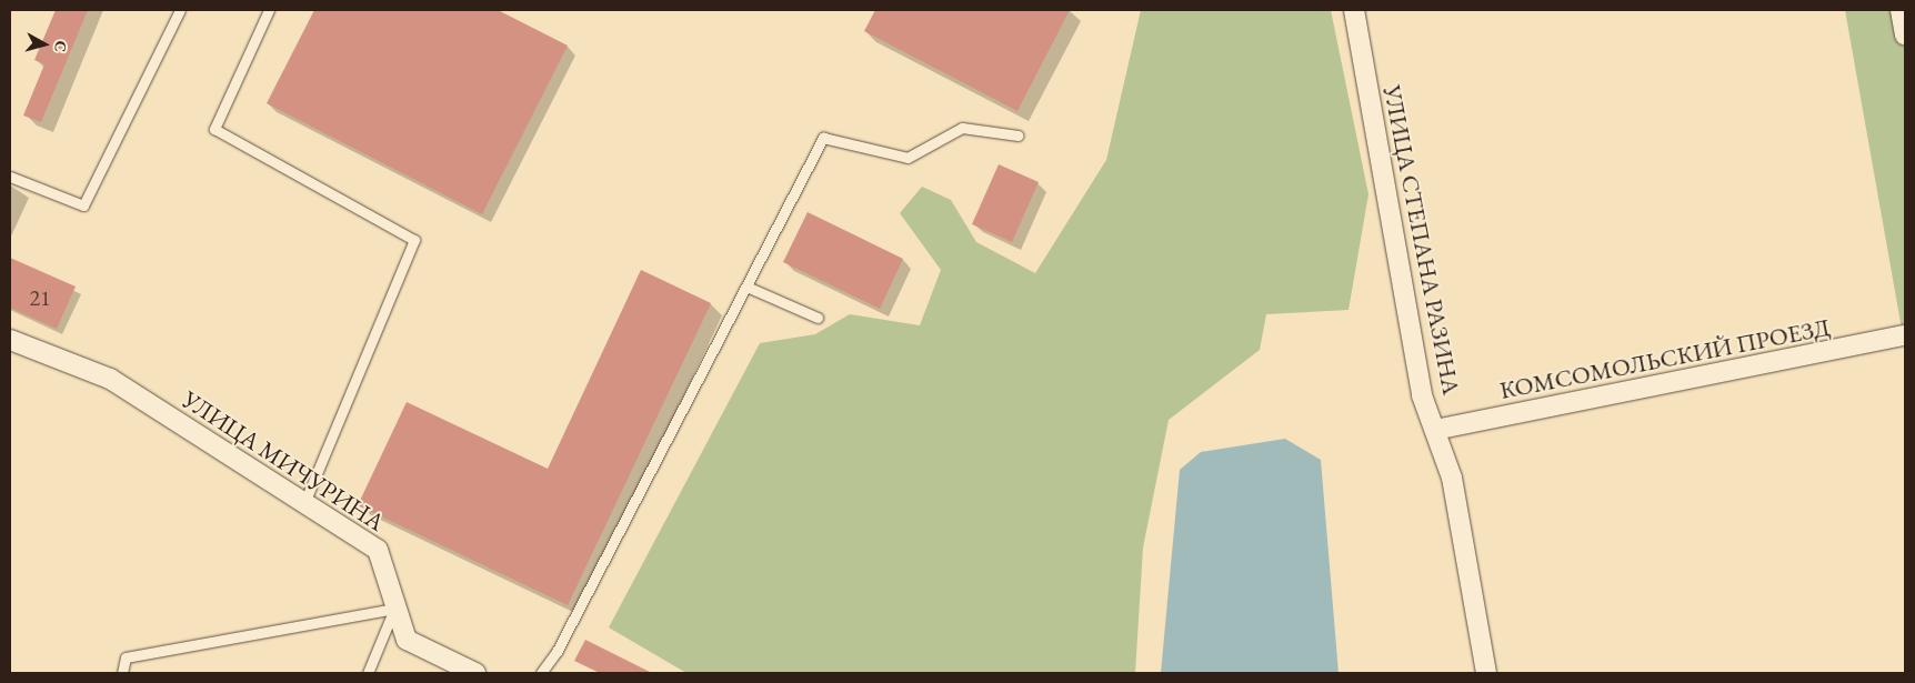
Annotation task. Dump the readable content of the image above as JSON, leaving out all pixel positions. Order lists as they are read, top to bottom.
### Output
{
  "streets": {
    "street": ["УЛИЦА СТЕПАНА РАЗИНА", "КОМСОМОЛЬСКИЙ ПРОЕЗД", "УЛИЦА МИЧУРИНА"]
  },
  "crossings": [
    ["УЛИЦА СТЕПАНА РАЗИНА", "КОМСОМОЛЬСКИЙ ПРОЕЗД"]
  ],
  "house_numbers": ["21"],
  "north": "right"
}
